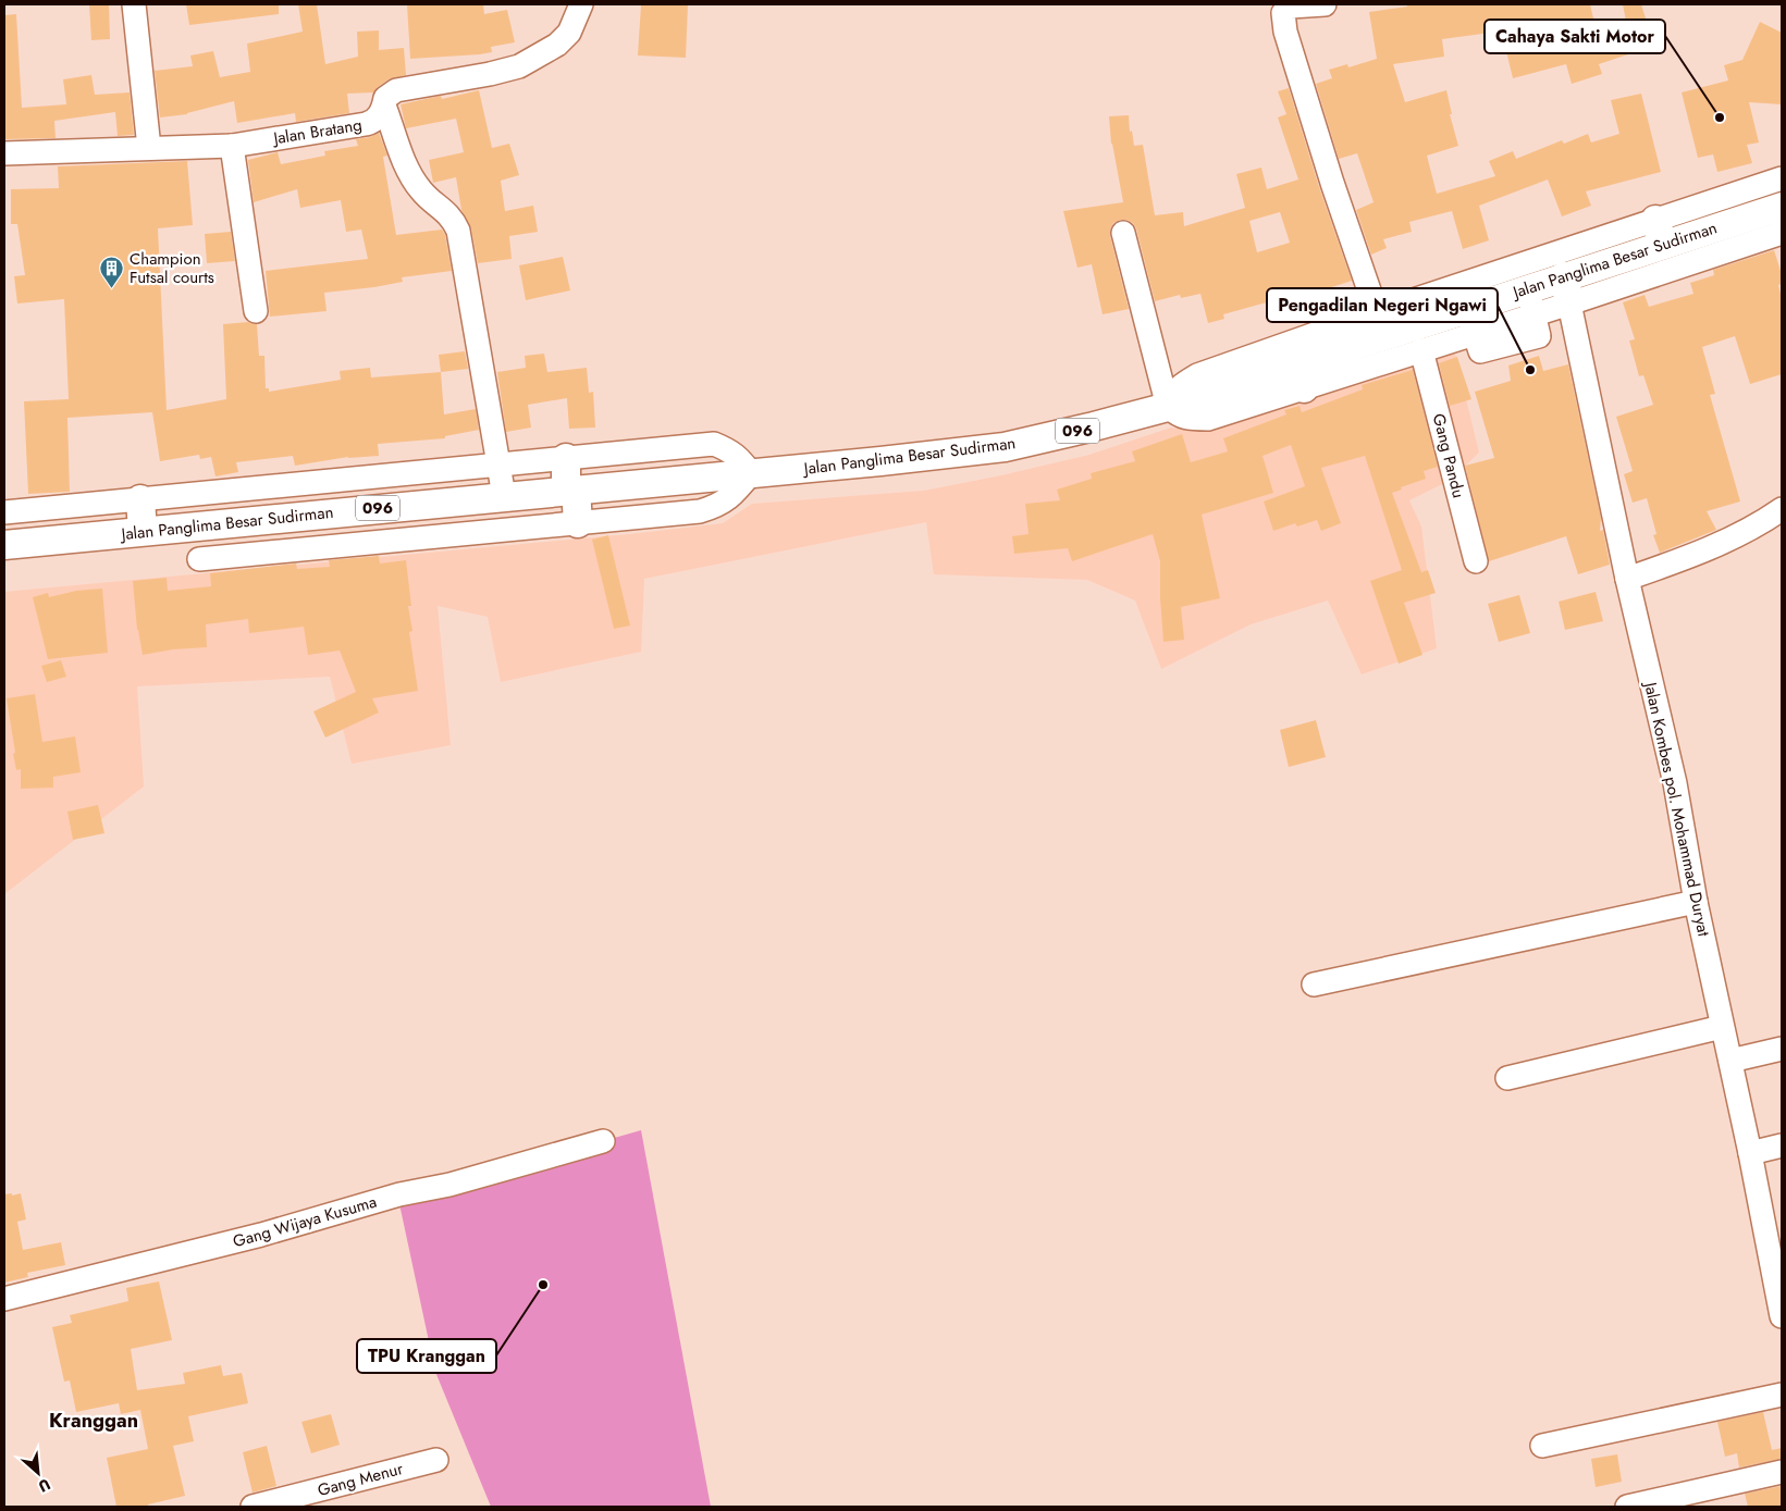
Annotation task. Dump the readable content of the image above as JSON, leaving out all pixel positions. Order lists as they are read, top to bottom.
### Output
{
  "streets": {
    "main road": ["Jalan Panglima Besar Sudirman", "096"],
    "street": [
      "Jalan Bratang",
      "Gang Pandu",
      "Jalan Kombes pol. Mohammad Duryat",
      "Gang Wijaya Kusuma",
      "Gang Menur"
    ]
  },
  "crossings": [
    ["Jalan Panglima Besar Sudirman", "Jalan Kombes pol. Mohammad Duryat"]
  ],
  "districts": ["Kranggan"],
  "places": {
    "other": ["Cahaya Sakti Motor", "Pengadilan Negeri Ngawi", "TPU Kranggan"],
    "building": ["Champion Futsal courts"]
  },
  "north": "bottom right"
}
